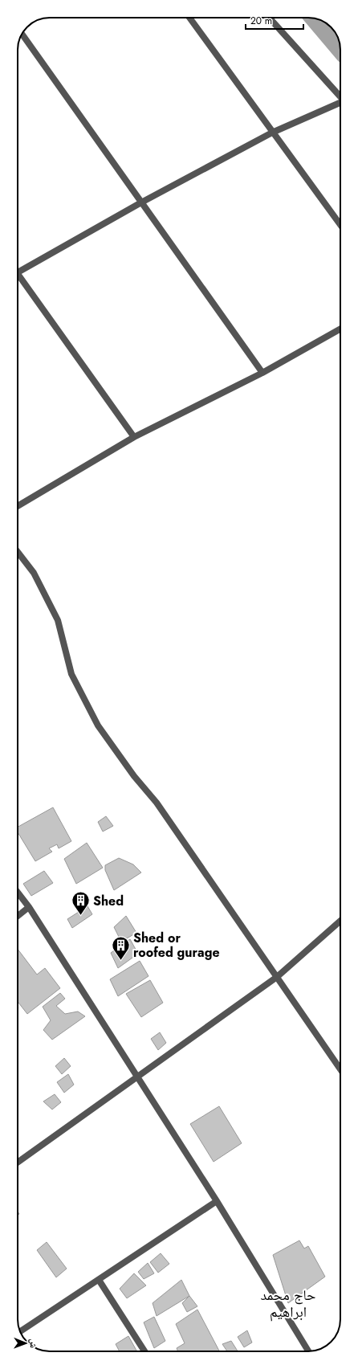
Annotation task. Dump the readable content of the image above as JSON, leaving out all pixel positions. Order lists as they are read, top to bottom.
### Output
{
  "districts": ["حاج محمد ابراهيم"],
  "places": {
    "building": ["Shed", "Shed or roofed gurage"]
  },
  "scale_bar": "20 m",
  "north": "right"
}
